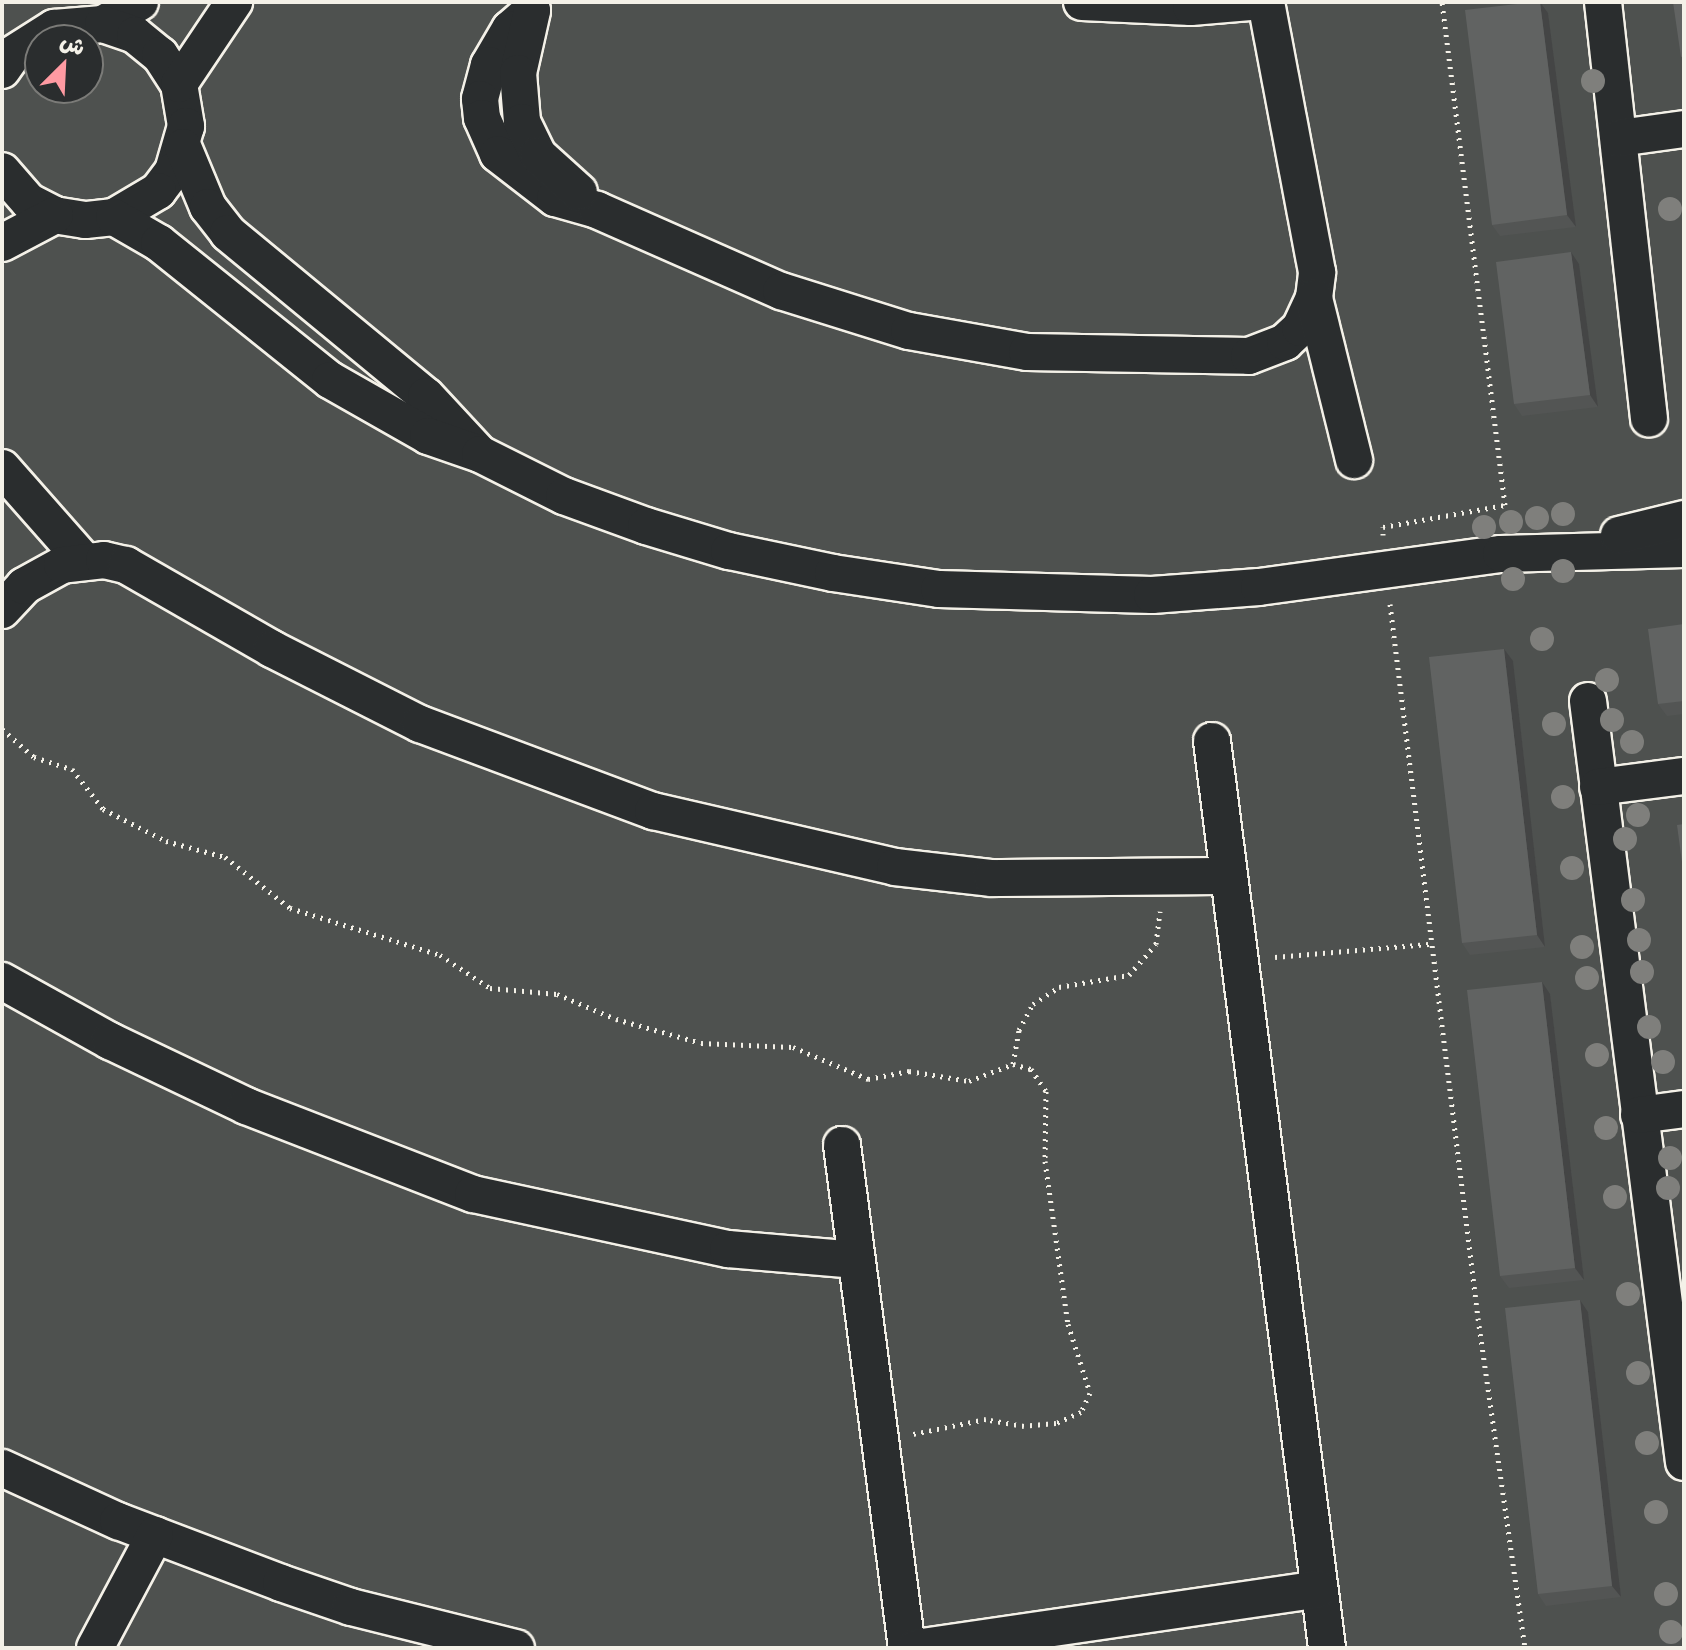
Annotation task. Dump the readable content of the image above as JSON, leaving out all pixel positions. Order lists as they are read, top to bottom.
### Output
{
  "north": "top right"
}
